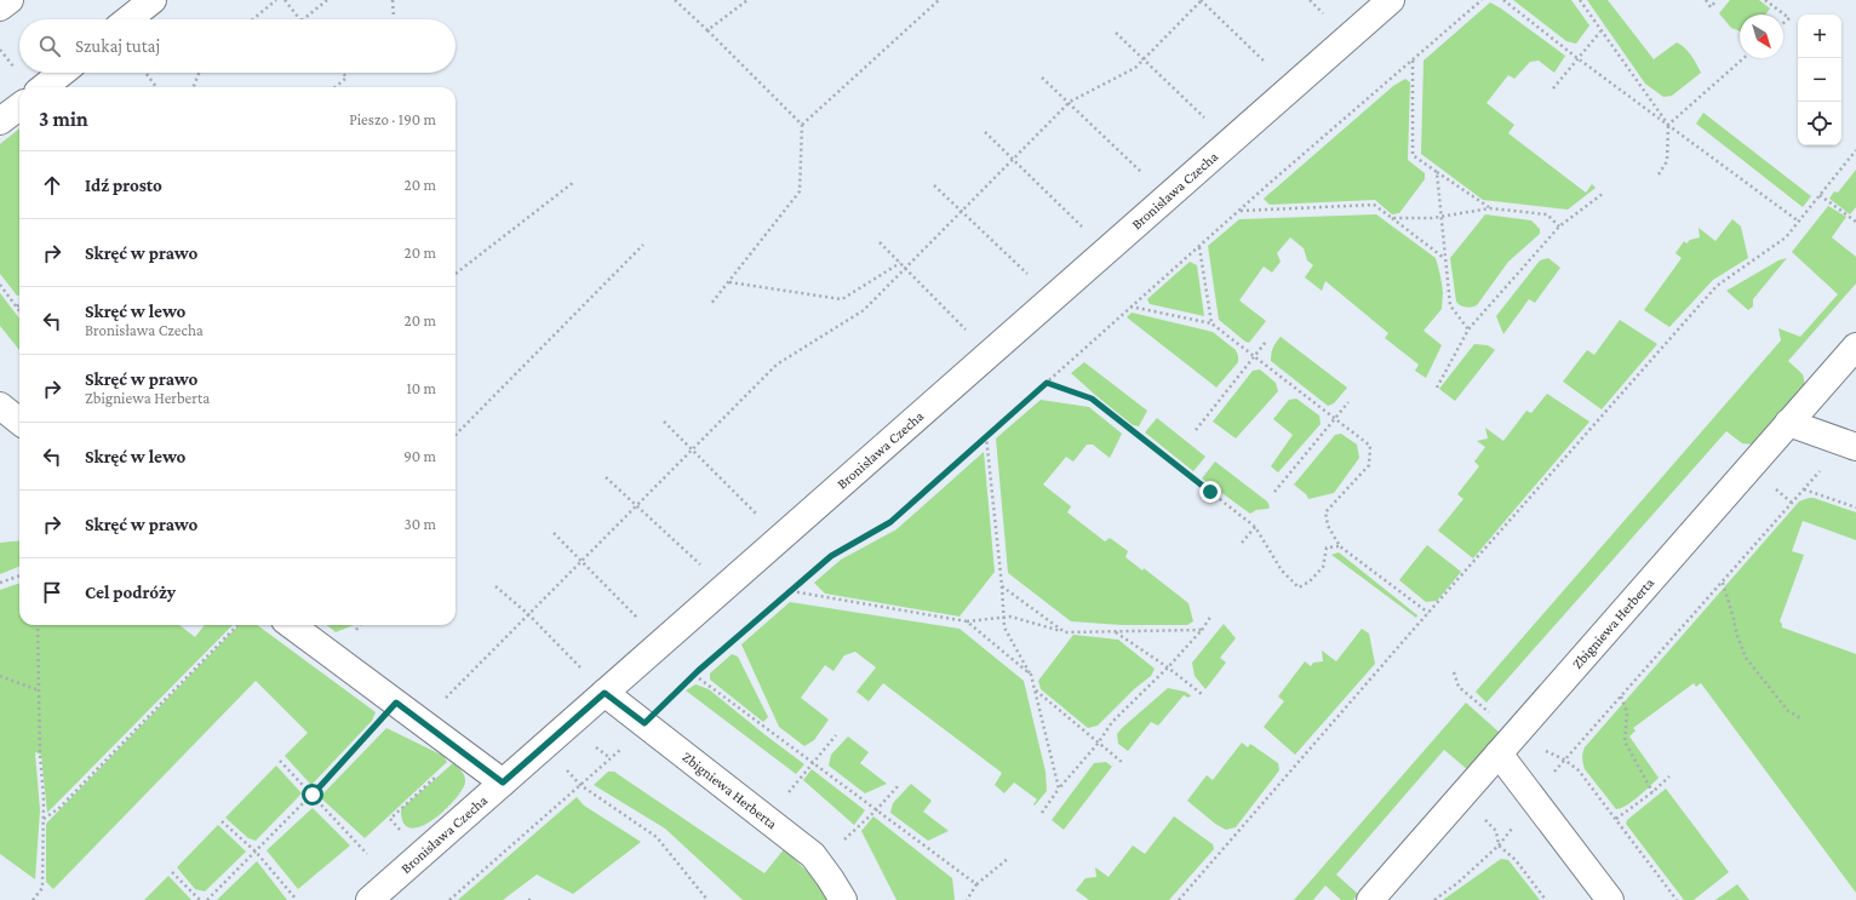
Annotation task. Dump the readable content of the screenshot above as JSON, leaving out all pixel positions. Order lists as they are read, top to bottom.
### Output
{
  "streets": {
    "street": ["Bronisława Czecha", "Zbigniewa Herberta"]
  },
  "crossings": [
    ["Bronisława Czecha", "Zbigniewa Herberta"]
  ],
  "north": "bottom right",
  "page": {
    "map_buttons": ["+", "−"],
    "search": "Szukaj tutaj",
    "heading": ["3 min", "Pieszo · 190 m"],
    "list": [
      ["Idź prosto", "20 m"],
      ["Skręć w prawo", "20 m"],
      ["Skręć w lewo", "Bronisława Czecha", "20 m"],
      ["Skręć w prawo", "Zbigniewa Herberta", "10 m"],
      ["Skręć w lewo", "90 m"],
      ["Skręć w prawo", "30 m"],
      "Cel podróży"
    ]
  }
}
